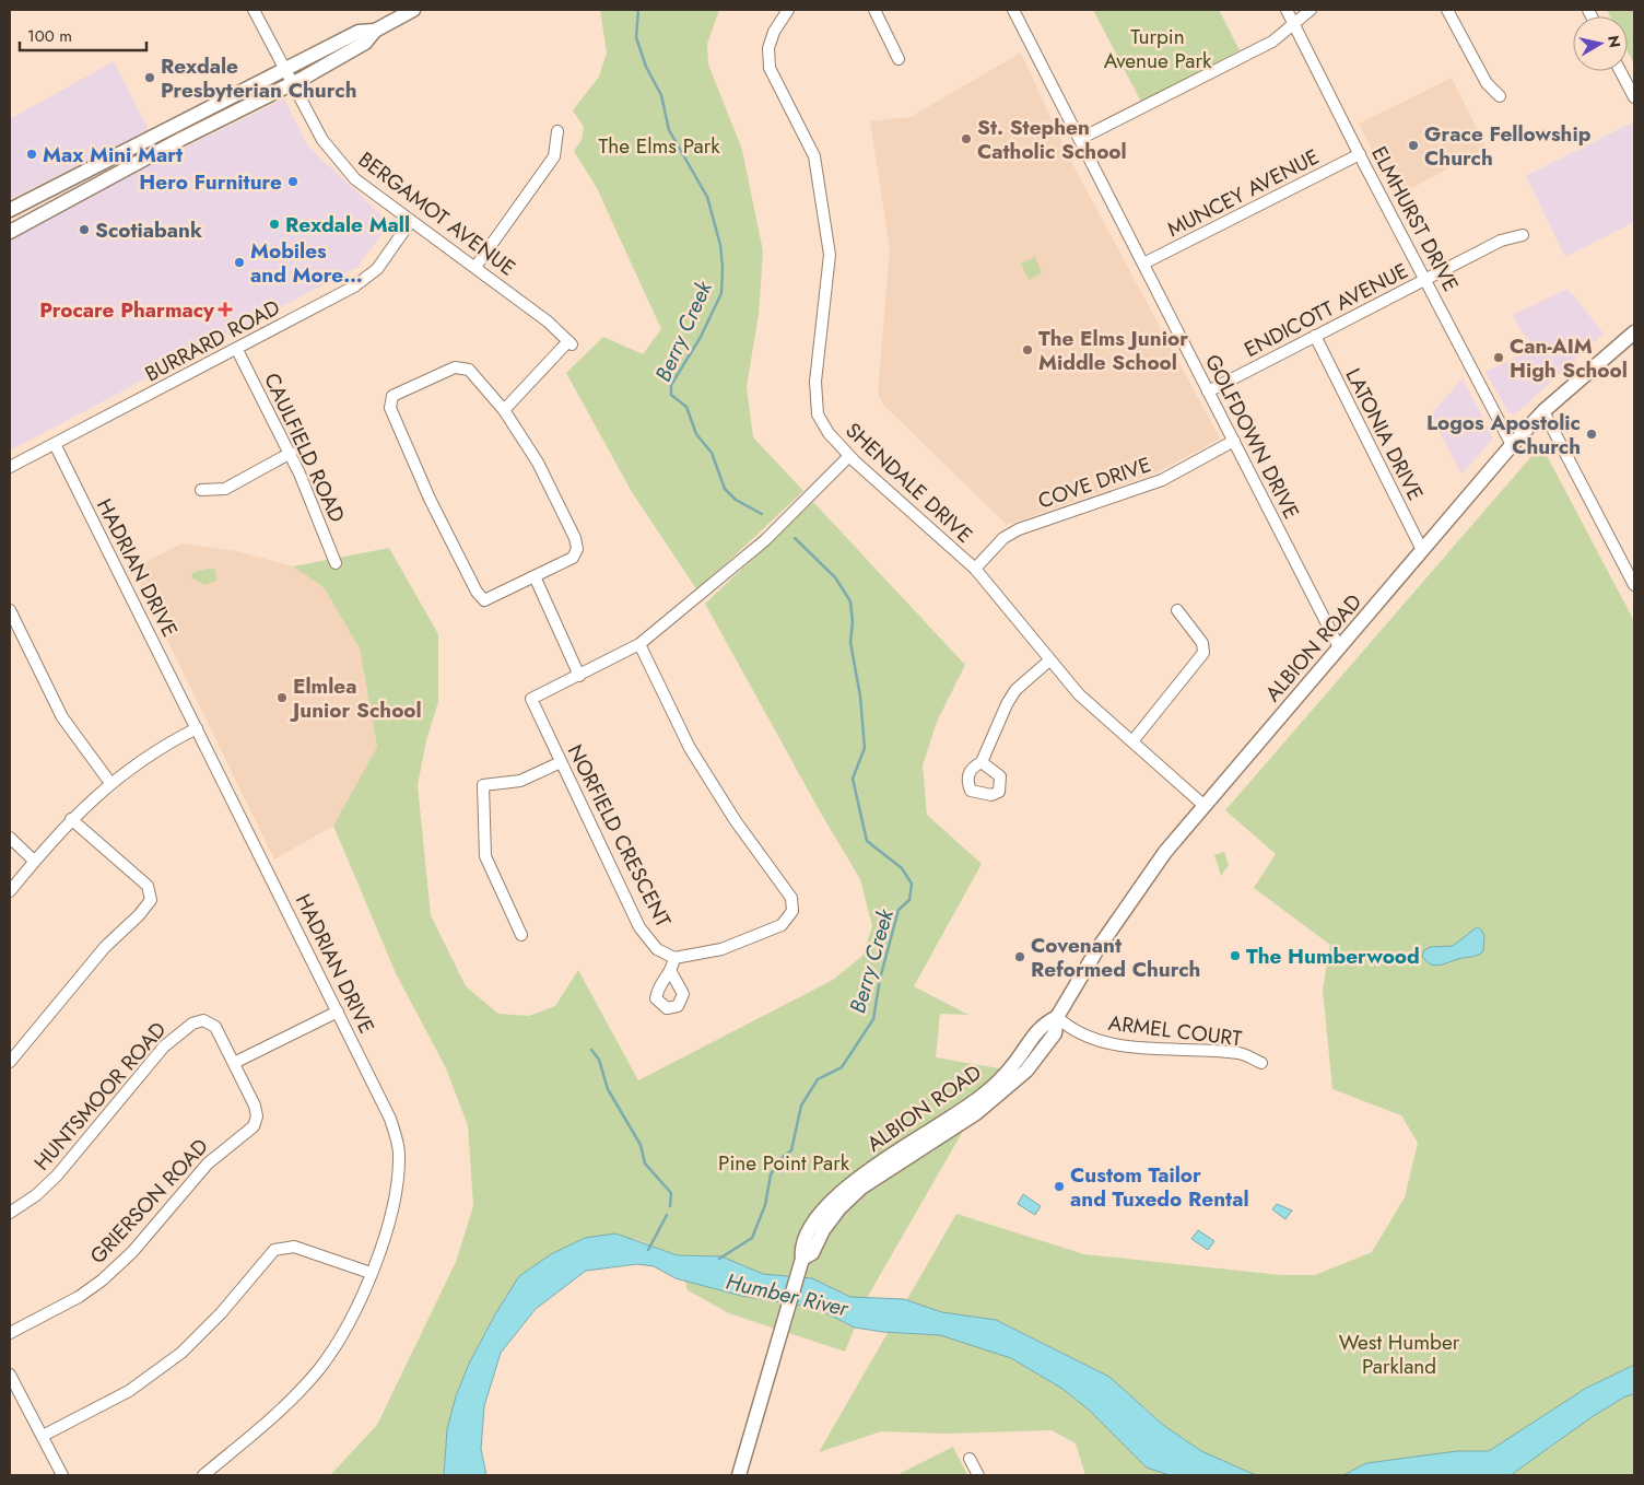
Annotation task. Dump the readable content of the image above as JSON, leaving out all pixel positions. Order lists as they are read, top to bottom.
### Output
{
  "streets": {
    "main road": ["ALBION ROAD"],
    "street": [
      "MUNCEY AVENUE",
      "BERGAMOT AVENUE",
      "ELMHURST DRIVE",
      "ENDICOTT AVENUE",
      "BURRARD ROAD",
      "LATONIA DRIVE",
      "GOLFDOWN DRIVE",
      "CAULFIELD ROAD",
      "SHENDALE DRIVE",
      "COVE DRIVE",
      "HADRIAN DRIVE",
      "NORFIELD CRESCENT",
      "ARMEL COURT",
      "HUNTSMOOR ROAD",
      "GRIERSON ROAD"
    ]
  },
  "crossings": [
    ["MUNCEY AVENUE", "ELMHURST DRIVE"],
    ["MUNCEY AVENUE", "GOLFDOWN DRIVE"],
    ["BERGAMOT AVENUE", "BURRARD ROAD"],
    ["ELMHURST DRIVE", "ENDICOTT AVENUE"],
    ["ELMHURST DRIVE", "ALBION ROAD"],
    ["ENDICOTT AVENUE", "LATONIA DRIVE"],
    ["ENDICOTT AVENUE", "GOLFDOWN DRIVE"],
    ["BURRARD ROAD", "CAULFIELD ROAD"],
    ["BURRARD ROAD", "HADRIAN DRIVE"],
    ["LATONIA DRIVE", "ALBION ROAD"],
    ["GOLFDOWN DRIVE", "COVE DRIVE"],
    ["GOLFDOWN DRIVE", "ALBION ROAD"],
    ["SHENDALE DRIVE", "COVE DRIVE"],
    ["SHENDALE DRIVE", "ALBION ROAD"],
    ["SHENDALE DRIVE", "NORFIELD CRESCENT"],
    ["ALBION ROAD", "ARMEL COURT"],
    ["HUNTSMOOR ROAD", "GRIERSON ROAD"]
  ],
  "water": ["Berry Creek", "Humber River"],
  "parks": [
    "Turpin Avenue Park",
    "The Elms Park",
    "Pine Point Park",
    "West Humber Parkland"
  ],
  "places": {
    "other": [
      "Rexdale Presbyterian Church",
      "St. Stephen Catholic School",
      "Grace Fellowship Church",
      "Max Mini Mart",
      "Hero Furniture",
      "Rexdale Mall",
      "Scotiabank",
      "Mobiles and More…",
      "The Elms Junior Middle School",
      "Can-AIM High School",
      "Logos Apostolic Church",
      "Elmlea Junior School",
      "The Humberwood",
      "Covenant Reformed Church",
      "Custom Tailor and Tuxedo Rental"
    ],
    "health": ["Procare Pharmacy"]
  },
  "scale_bar": "100 m",
  "north": "right"
}
